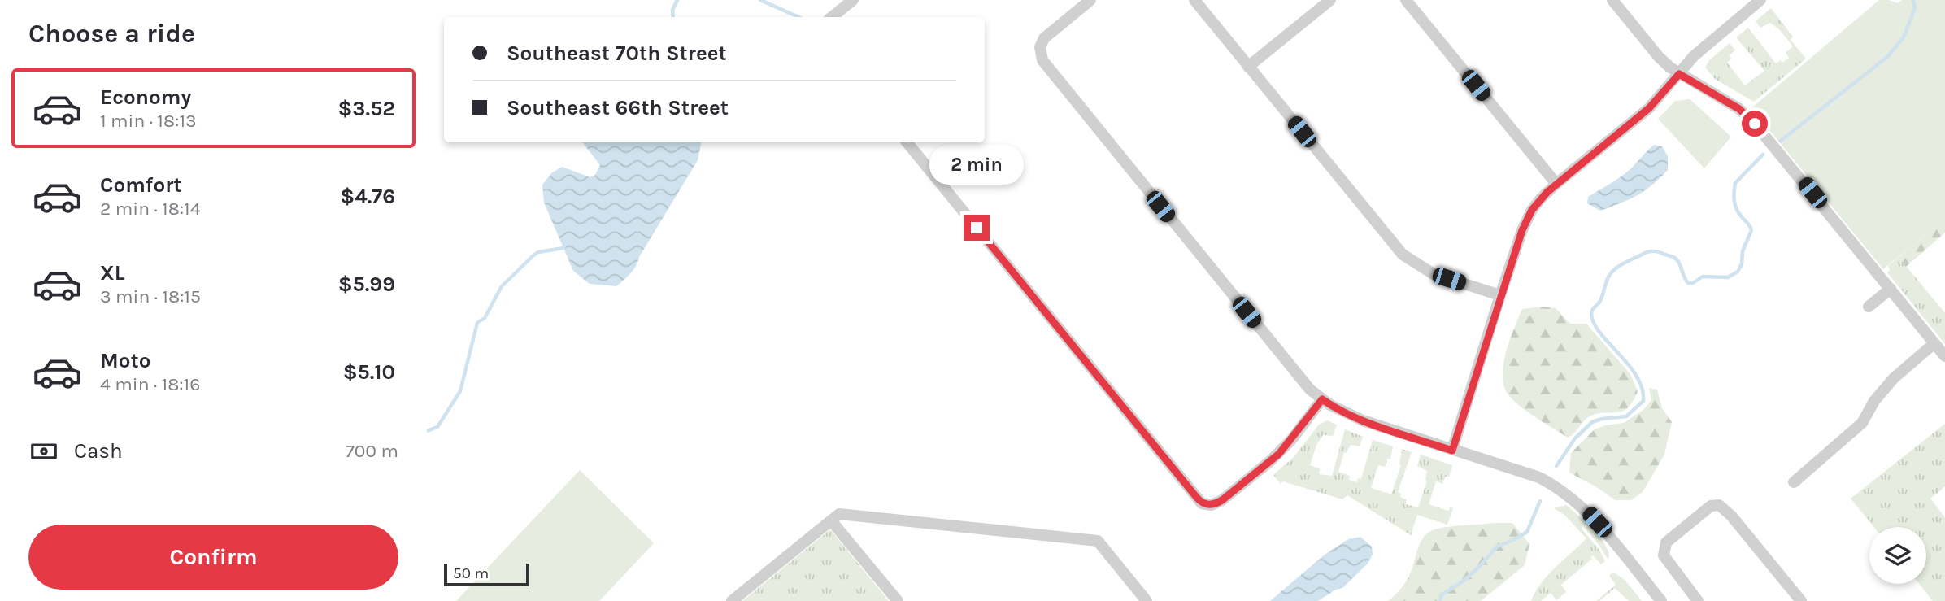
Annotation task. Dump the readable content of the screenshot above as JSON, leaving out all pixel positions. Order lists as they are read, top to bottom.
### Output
{
  "scale_bar": "50 m",
  "page": {
    "heading": "Choose a ride",
    "banner": ["Southeast 70th Street", "Southeast 66th Street"],
    "list": [
      {
        "name": "Economy",
        "note": "1 min · 18:13",
        "value": "$3.52"
      },
      {
        "name": "Comfort",
        "note": "2 min · 18:14",
        "value": "$4.76"
      },
      {
        "name": "XL",
        "note": "3 min · 18:15",
        "value": "$5.99"
      },
      {
        "name": "Moto",
        "note": "4 min · 18:16",
        "value": "$5.10"
      }
    ],
    "bubble": "2 min",
    "pay": ["Cash", "700 m"],
    "buttons": "Confirm",
    "scale": "50 m"
  }
}
